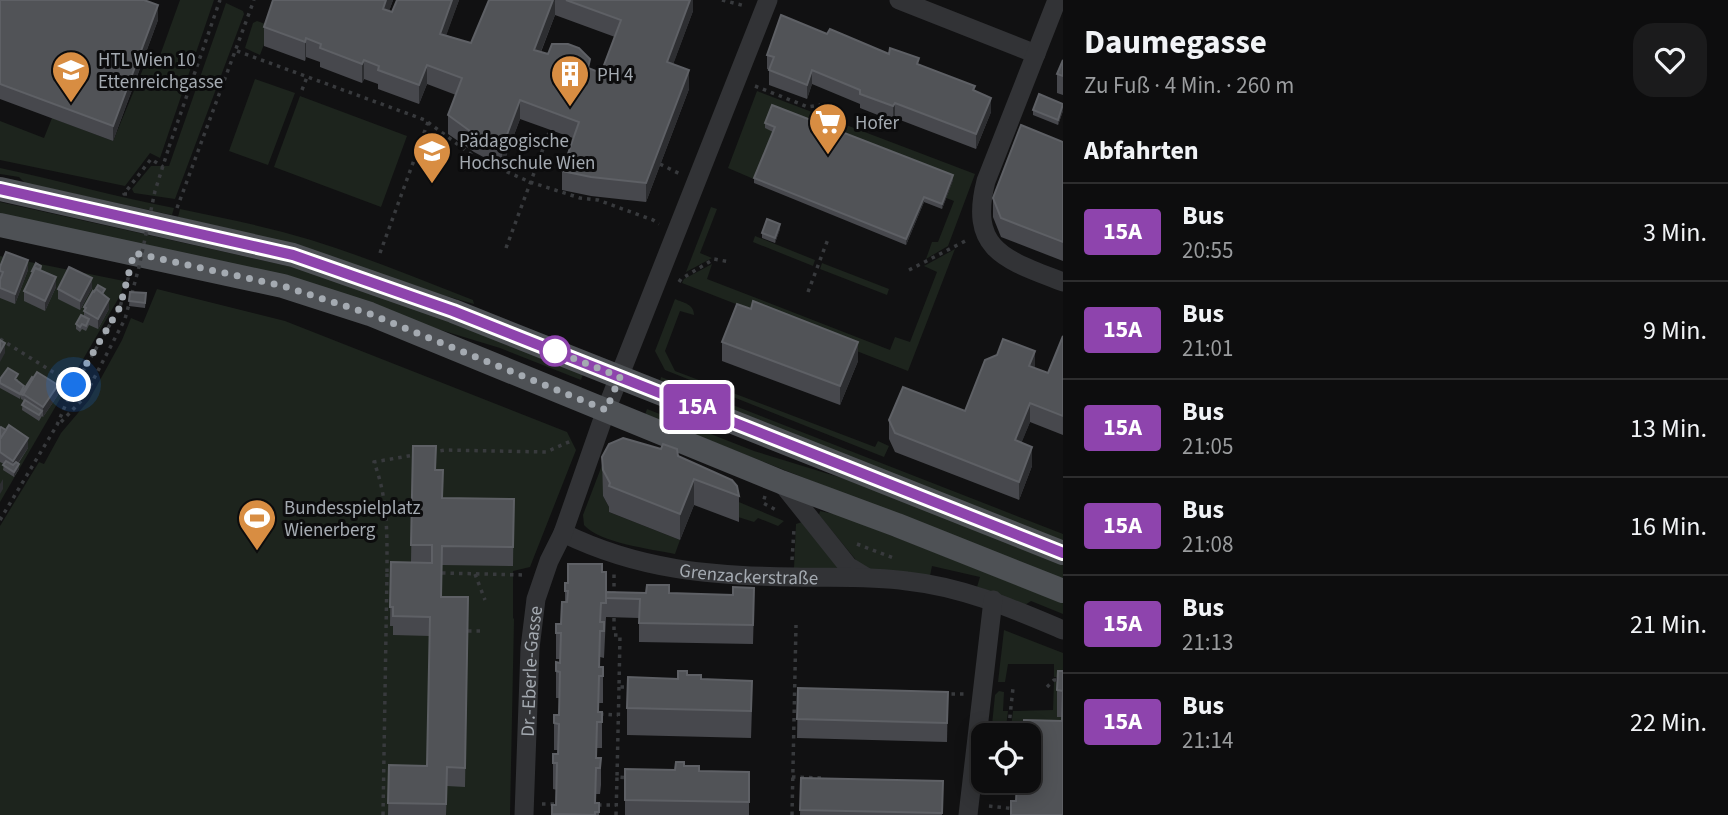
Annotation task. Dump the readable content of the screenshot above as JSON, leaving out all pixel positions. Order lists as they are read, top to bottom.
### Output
{
  "streets": {
    "street": ["Grenzackerstraße", "Dr.-Eberle-Gasse"]
  },
  "crossings": [
    ["Grenzackerstraße", "Dr.-Eberle-Gasse"]
  ],
  "places": {
    "school or university": ["HTL Wien 10 Ettenreichgasse", "Pädagogische Hochschule Wien"],
    "building": ["PH 4"],
    "supermarket": ["Hofer"],
    "sports": ["Bundesspielplatz Wienerberg"]
  },
  "lines": ["bus line 15A"],
  "page": {
    "on_map": "15A",
    "heading": [
      ["Daumegasse", "Zu Fuß · 4 Min. · 260 m"],
      "Abfahrten"
    ],
    "list": [
      {
        "mark": "15A",
        "name": "Bus",
        "note": "20:55",
        "value": "3 Min."
      },
      {
        "mark": "15A",
        "name": "Bus",
        "note": "21:01",
        "value": "9 Min."
      },
      {
        "mark": "15A",
        "name": "Bus",
        "note": "21:05",
        "value": "13 Min."
      },
      {
        "mark": "15A",
        "name": "Bus",
        "note": "21:08",
        "value": "16 Min."
      },
      {
        "mark": "15A",
        "name": "Bus",
        "note": "21:13",
        "value": "21 Min."
      },
      {
        "mark": "15A",
        "name": "Bus",
        "note": "21:14",
        "value": "22 Min."
      }
    ]
  }
}
